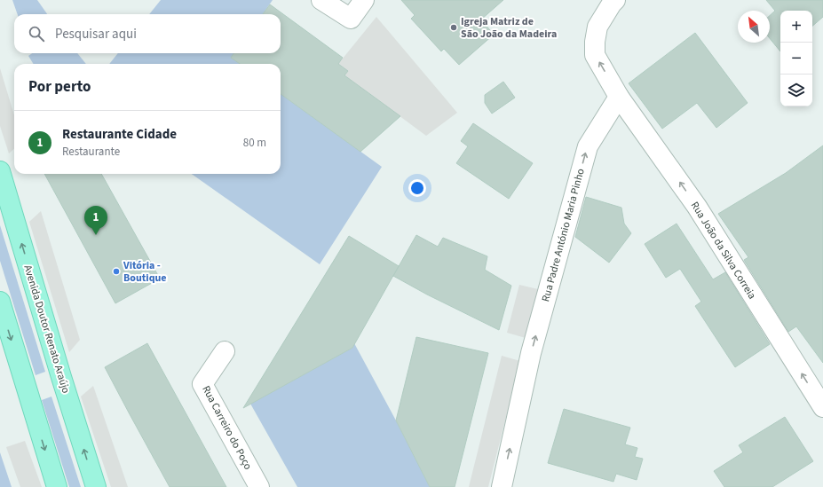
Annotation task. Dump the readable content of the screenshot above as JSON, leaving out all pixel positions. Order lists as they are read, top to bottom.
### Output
{
  "streets": {
    "main road": ["Avenida Doutor Renato Araújo"],
    "street": ["Rua Padre António Maria Pinho", "Rua João da Silva Correia", "Rua Carreiro do Poço"]
  },
  "crossings": [
    ["Rua Padre António Maria Pinho", "Rua João da Silva Correia"]
  ],
  "one_way": ["Rua Padre António Maria Pinho", "Rua João da Silva Correia"],
  "places": ["Igreja Matriz de São João da Madeira", "Vitória - Boutique"],
  "north": "top left",
  "page": {
    "map_buttons": ["+", "−"],
    "search": "Pesquisar aqui",
    "heading": "Por perto",
    "list": [
      {
        "mark": "1",
        "name": "Restaurante Cidade",
        "note": "Restaurante",
        "value": "80 m"
      }
    ],
    "pins": "1"
  }
}
